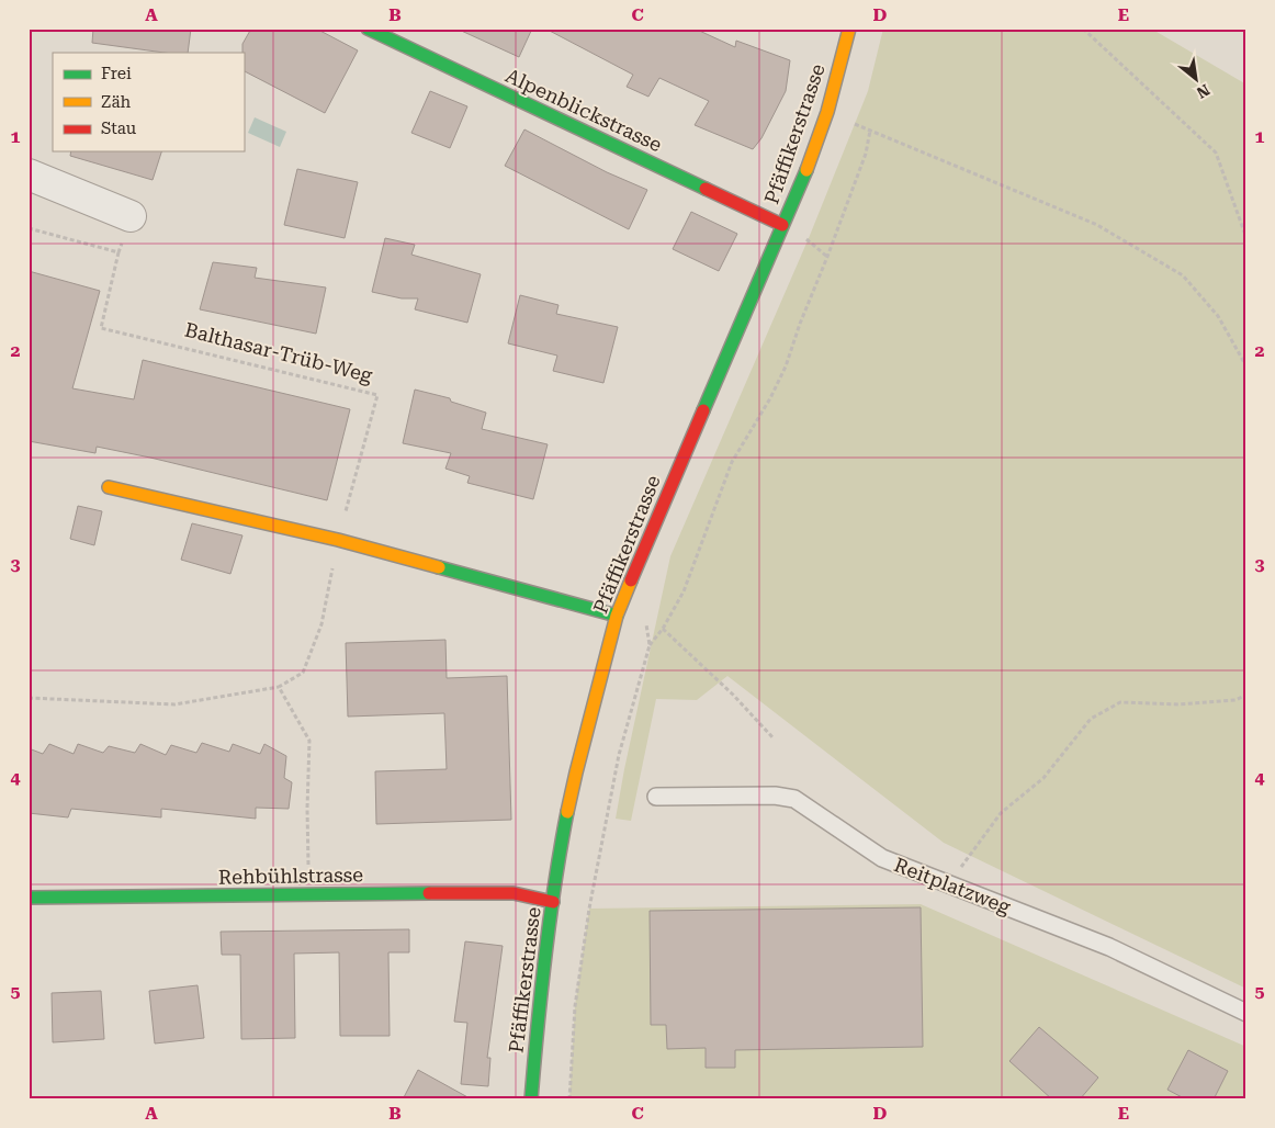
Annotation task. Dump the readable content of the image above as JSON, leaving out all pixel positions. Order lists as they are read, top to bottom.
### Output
{
  "streets": {
    "street": ["Alpenblickstrasse", "Pfäffikerstrasse", "Rehbühlstrasse"],
    "lane": ["Reitplatzweg"],
    "path": ["Balthasar-Trüb-Weg"]
  },
  "crossings": [
    ["Alpenblickstrasse", "Pfäffikerstrasse"],
    ["Pfäffikerstrasse", "Rehbühlstrasse"]
  ],
  "legend": ["Frei", "Zäh", "Stau"],
  "north": "bottom right",
  "grid": {
    "columns": [
      "A",
      "B",
      "C",
      "D",
      "E"
    ],
    "rows": [
      "1",
      "2",
      "3",
      "4",
      "5"
    ]
  }
}
